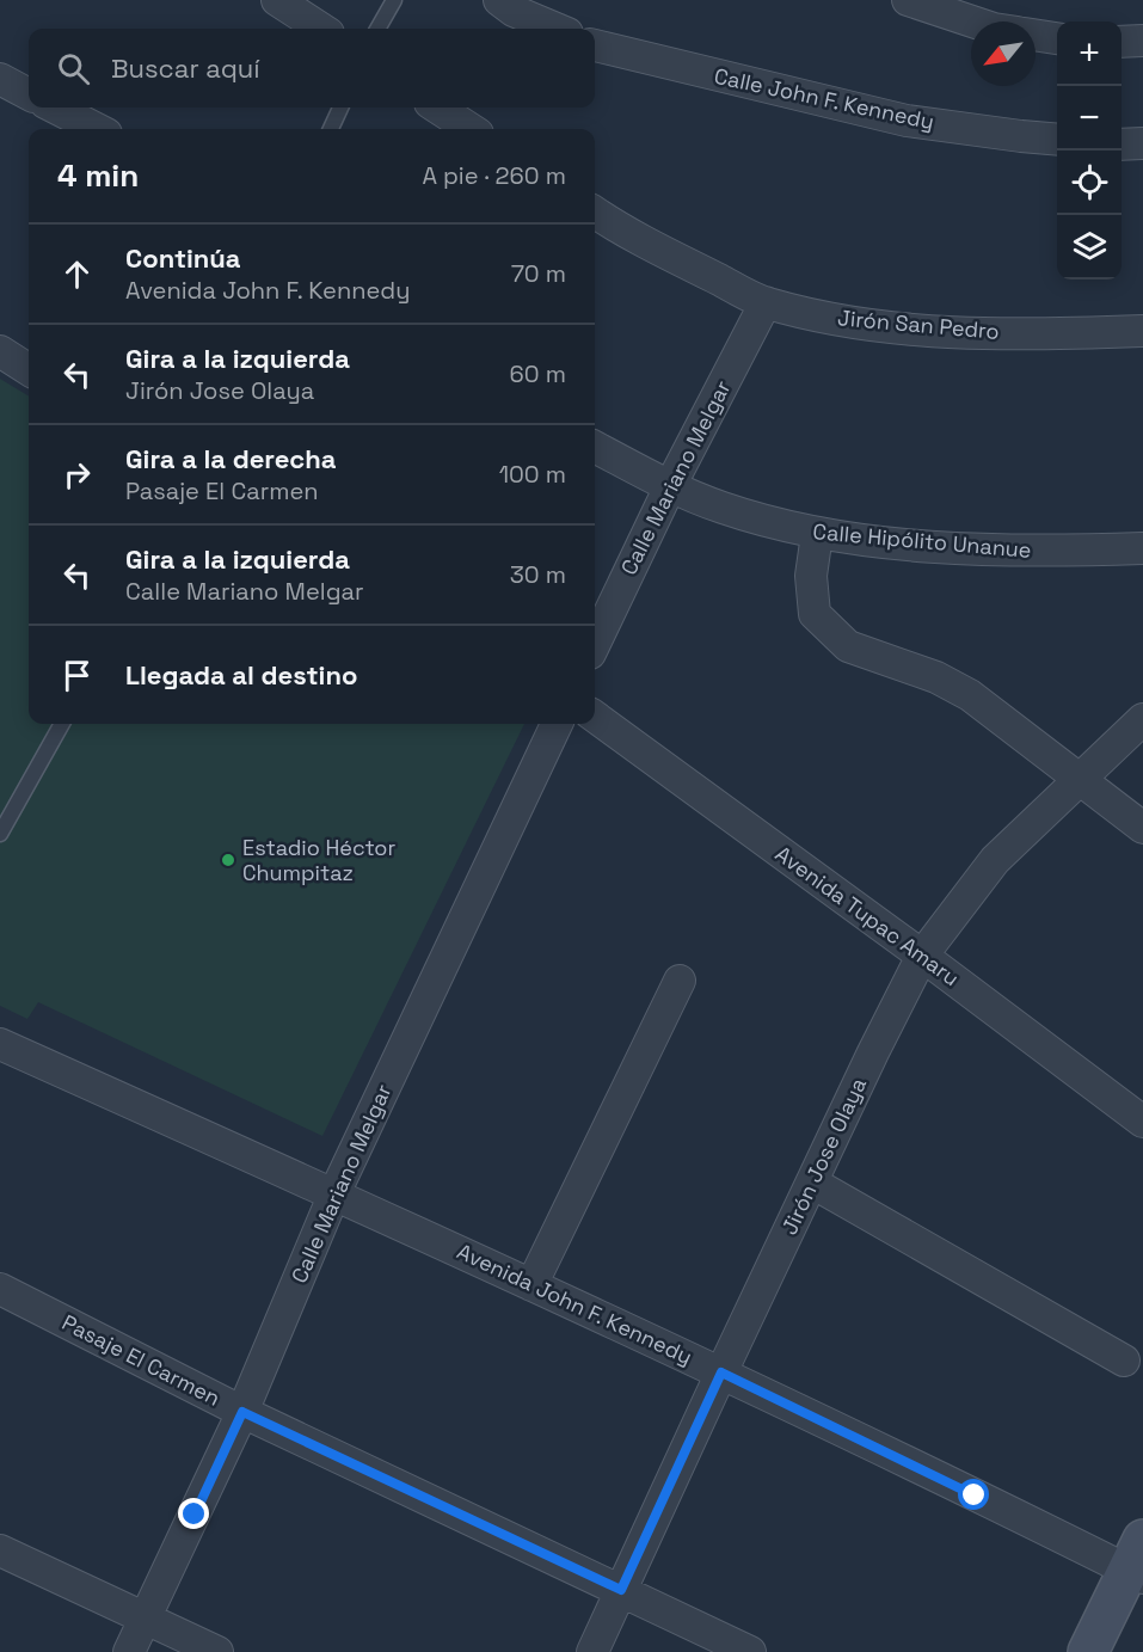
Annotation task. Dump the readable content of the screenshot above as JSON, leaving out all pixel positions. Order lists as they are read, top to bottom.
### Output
{
  "streets": {
    "street": [
      "Calle John F. Kennedy",
      "Jirón San Pedro",
      "Calle Mariano Melgar",
      "Calle Hipólito Unanue",
      "Avenida Tupac Amaru",
      "Jirón Jose Olaya",
      "Avenida John F. Kennedy",
      "Pasaje El Carmen"
    ]
  },
  "crossings": [
    ["Jirón San Pedro", "Calle Mariano Melgar"],
    ["Calle Mariano Melgar", "Calle Hipólito Unanue"],
    ["Calle Mariano Melgar", "Avenida John F. Kennedy"],
    ["Calle Mariano Melgar", "Pasaje El Carmen"],
    ["Avenida Tupac Amaru", "Jirón Jose Olaya"],
    ["Jirón Jose Olaya", "Avenida John F. Kennedy"],
    ["Jirón Jose Olaya", "Pasaje El Carmen"]
  ],
  "places": ["Estadio Héctor Chumpitaz"],
  "north": "bottom left",
  "page": {
    "map_buttons": ["+", "−"],
    "search": "Buscar aquí",
    "heading": ["4 min", "A pie · 260 m"],
    "list": [
      ["Continúa", "Avenida John F. Kennedy", "70 m"],
      ["Gira a la izquierda", "Jirón Jose Olaya", "60 m"],
      ["Gira a la derecha", "Pasaje El Carmen", "100 m"],
      ["Gira a la izquierda", "Calle Mariano Melgar", "30 m"],
      "Llegada al destino"
    ]
  }
}
